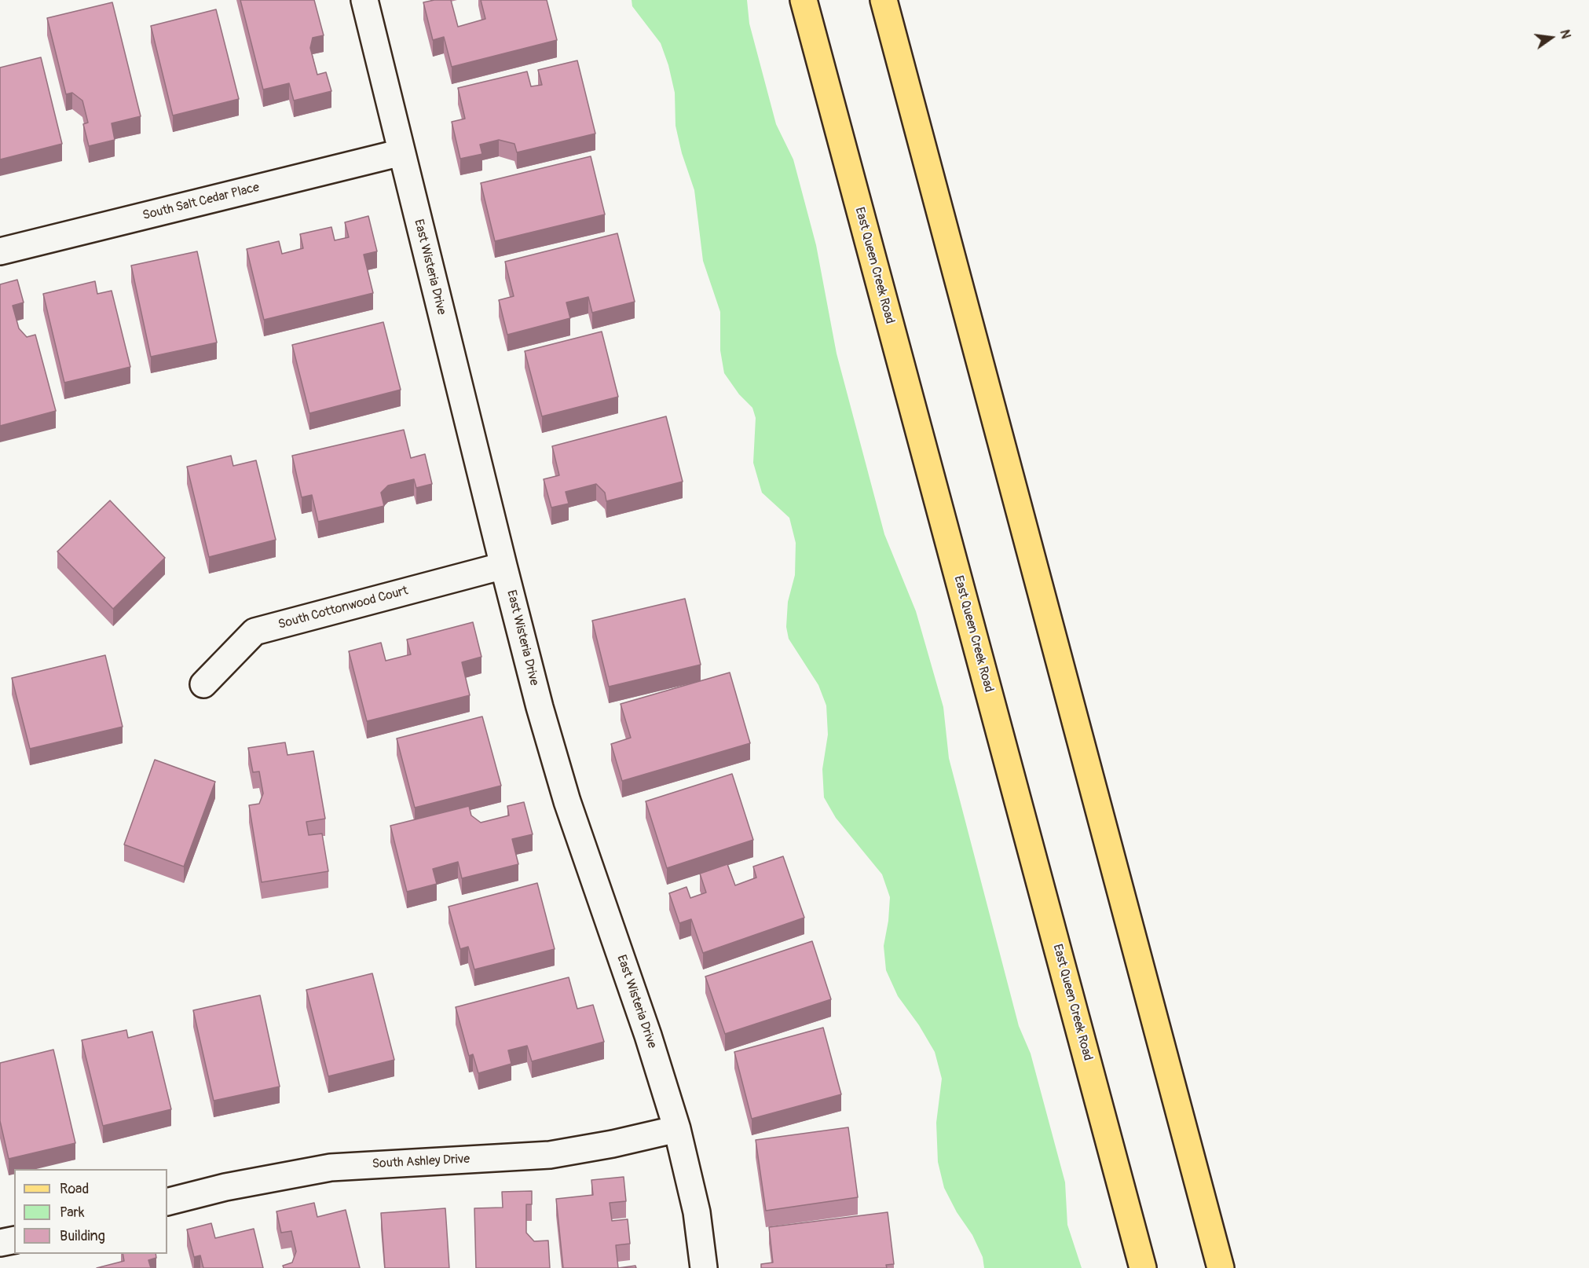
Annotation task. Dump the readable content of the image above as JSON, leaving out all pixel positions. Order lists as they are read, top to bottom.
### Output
{
  "streets": {
    "main road": ["East Queen Creek Road"],
    "street": [
      "South Salt Cedar Place",
      "East Wisteria Drive",
      "South Cottonwood Court",
      "South Ashley Drive"
    ]
  },
  "crossings": [
    ["South Salt Cedar Place", "East Wisteria Drive"],
    ["East Wisteria Drive", "South Cottonwood Court"],
    ["East Wisteria Drive", "South Ashley Drive"]
  ],
  "legend": ["Road", "Park", "Building"],
  "north": "right"
}
